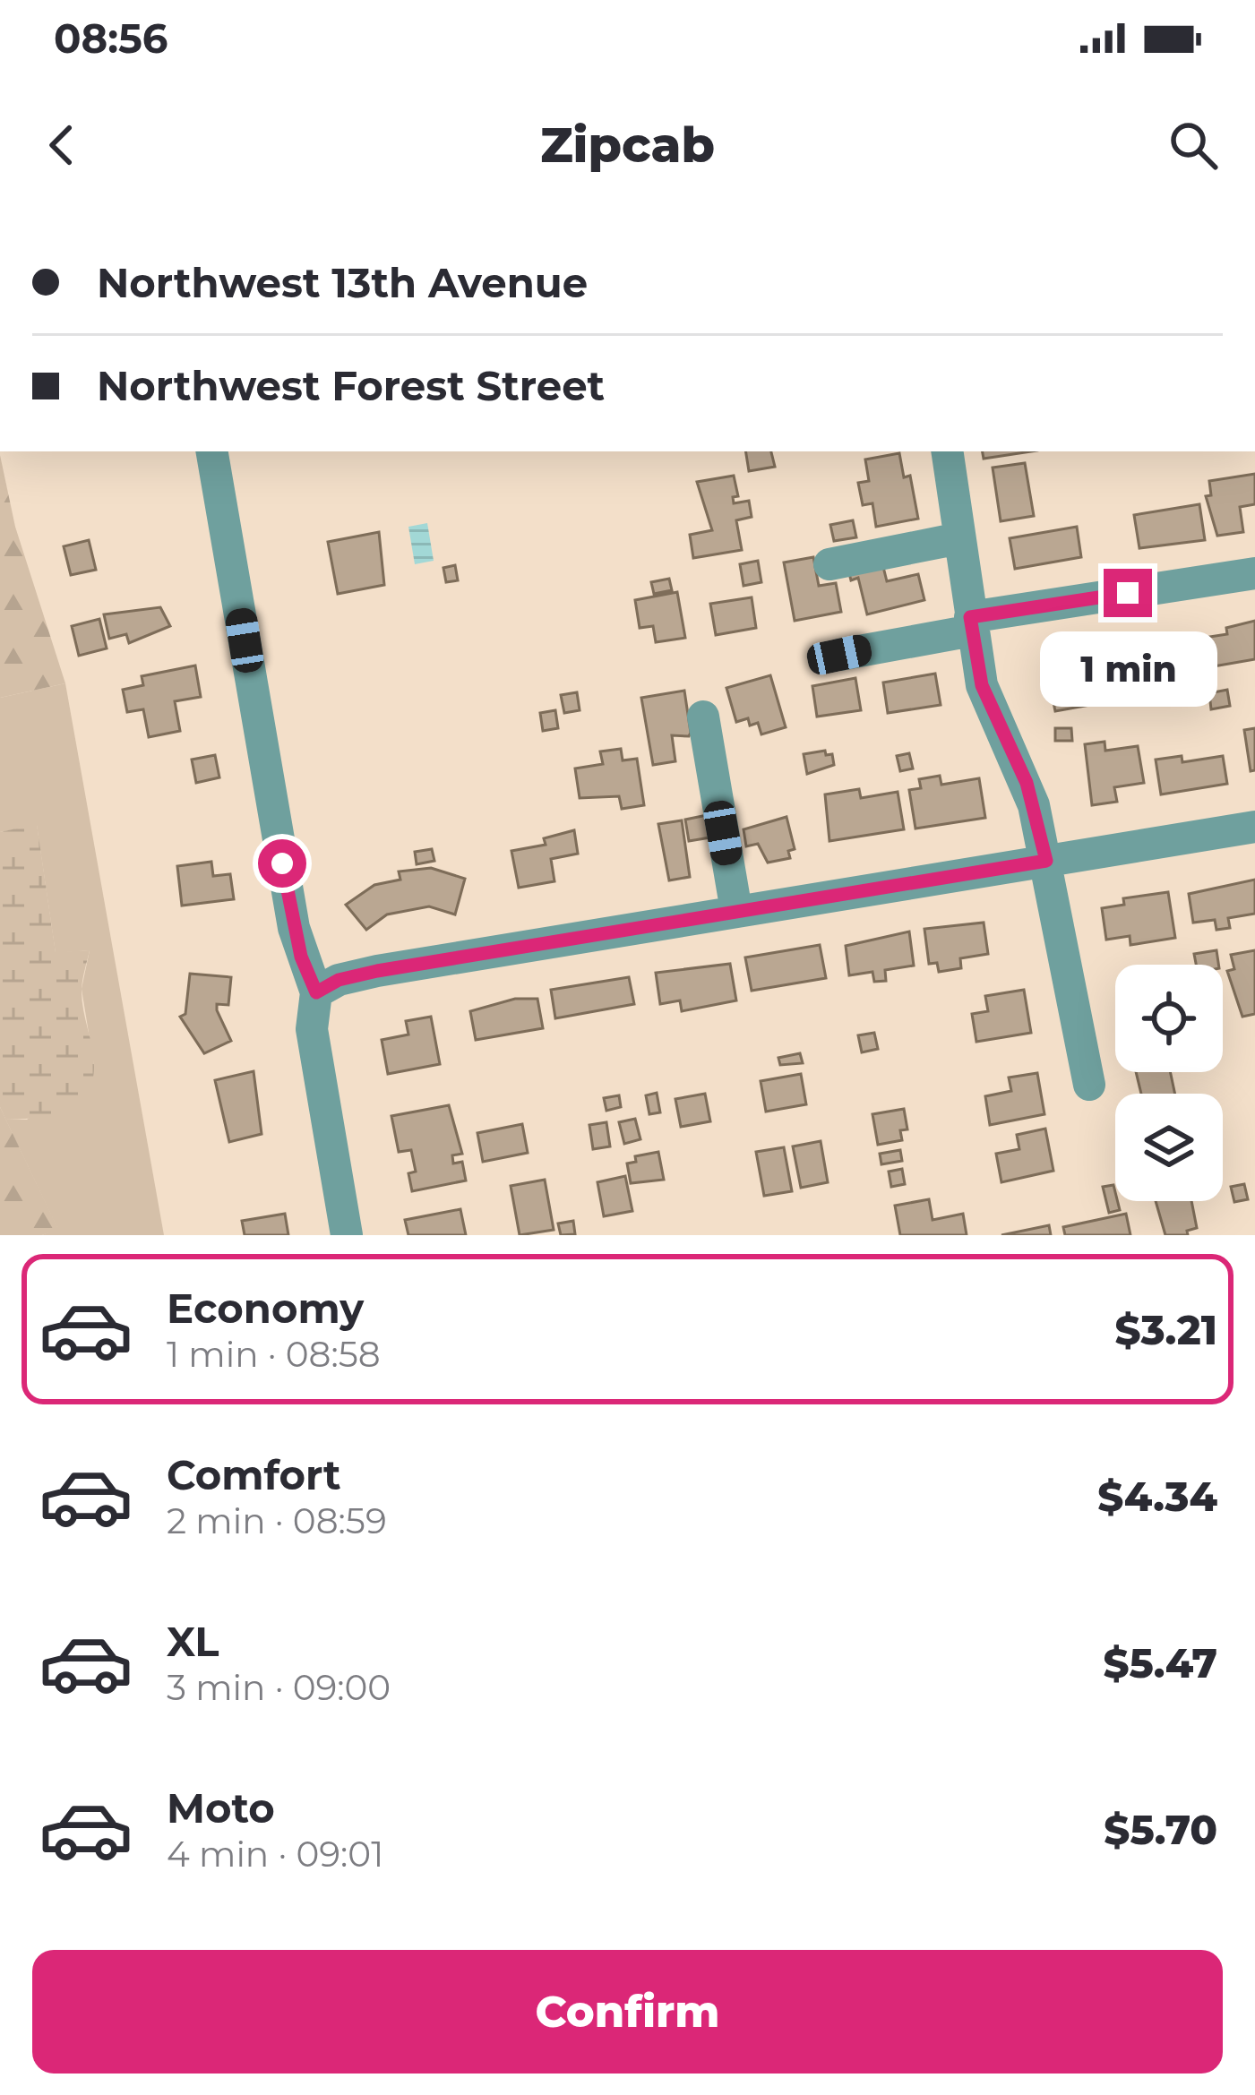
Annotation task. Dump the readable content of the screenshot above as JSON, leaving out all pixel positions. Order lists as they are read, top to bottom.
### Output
{
  "page": {
    "status": "08:56",
    "header": "Zipcab",
    "banner": ["Northwest 13th Avenue", "Northwest Forest Street"],
    "bubble": "1 min",
    "list": [
      {
        "name": "Economy",
        "note": "1 min · 08:58",
        "value": "$3.21"
      },
      {
        "name": "Comfort",
        "note": "2 min · 08:59",
        "value": "$4.34"
      },
      {
        "name": "XL",
        "note": "3 min · 09:00",
        "value": "$5.47"
      },
      {
        "name": "Moto",
        "note": "4 min · 09:01",
        "value": "$5.70"
      }
    ],
    "buttons": "Confirm"
  }
}
